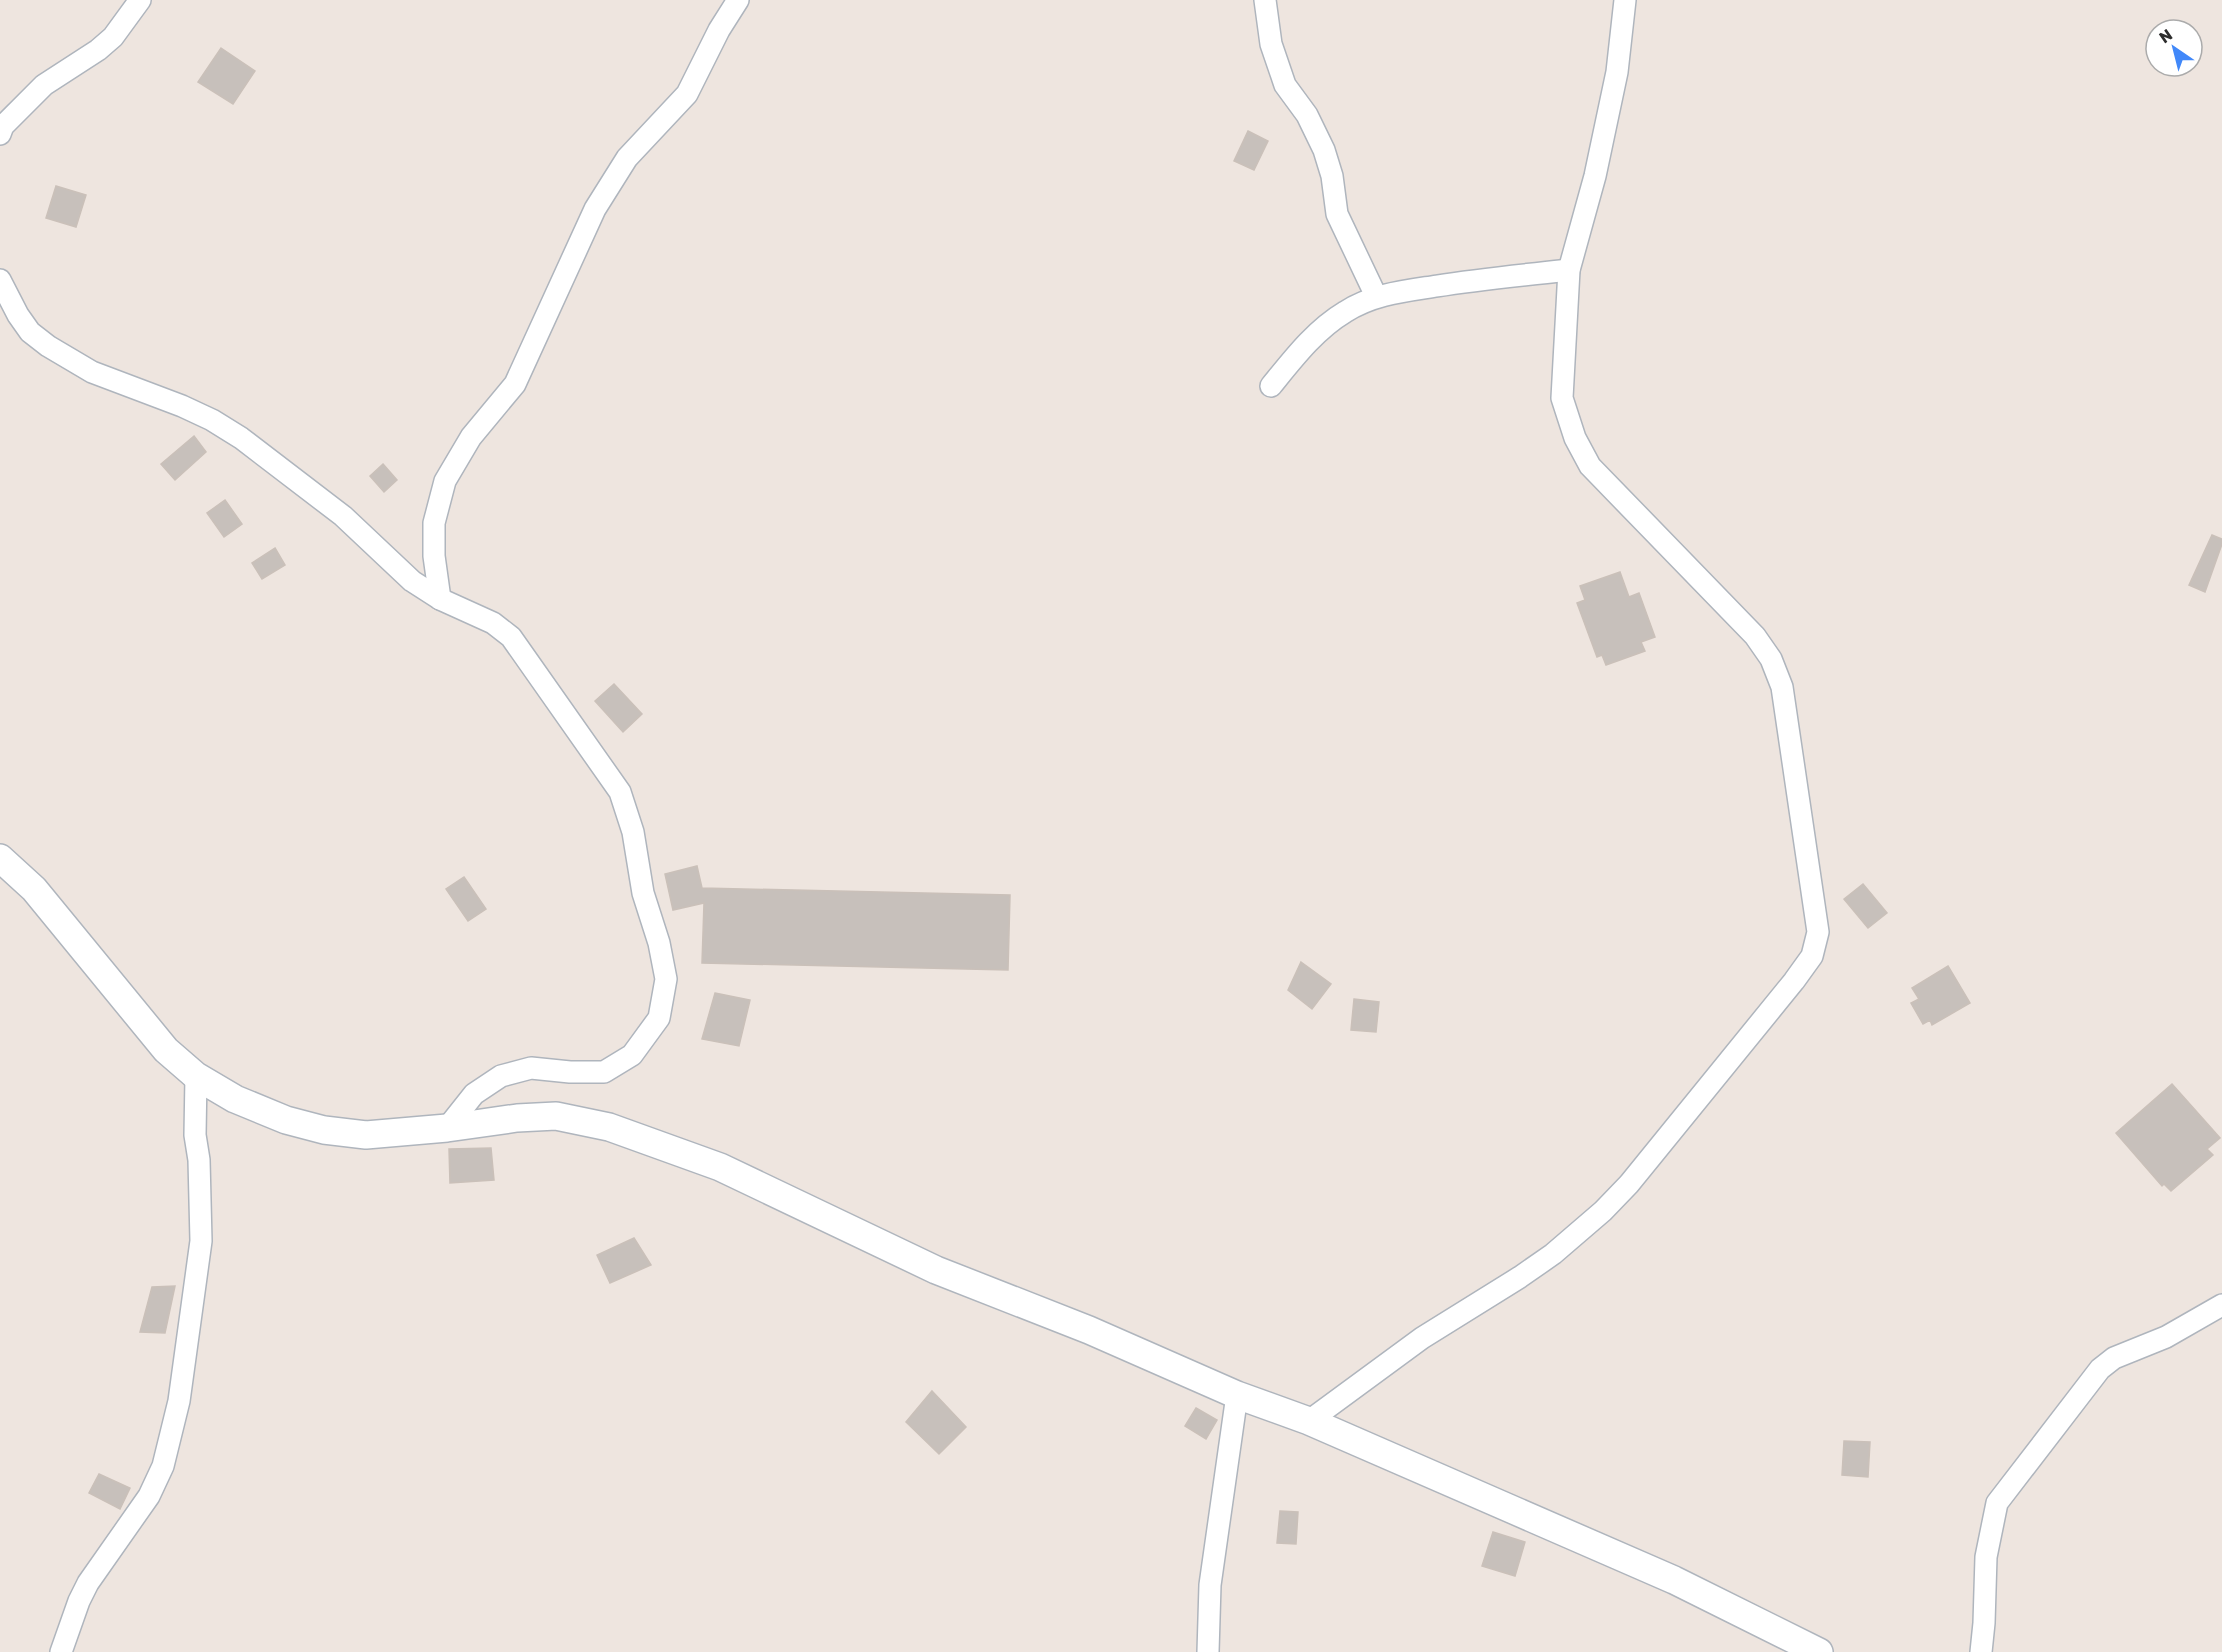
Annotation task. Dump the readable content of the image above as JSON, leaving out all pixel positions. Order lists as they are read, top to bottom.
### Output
{
  "north": "top left"
}
